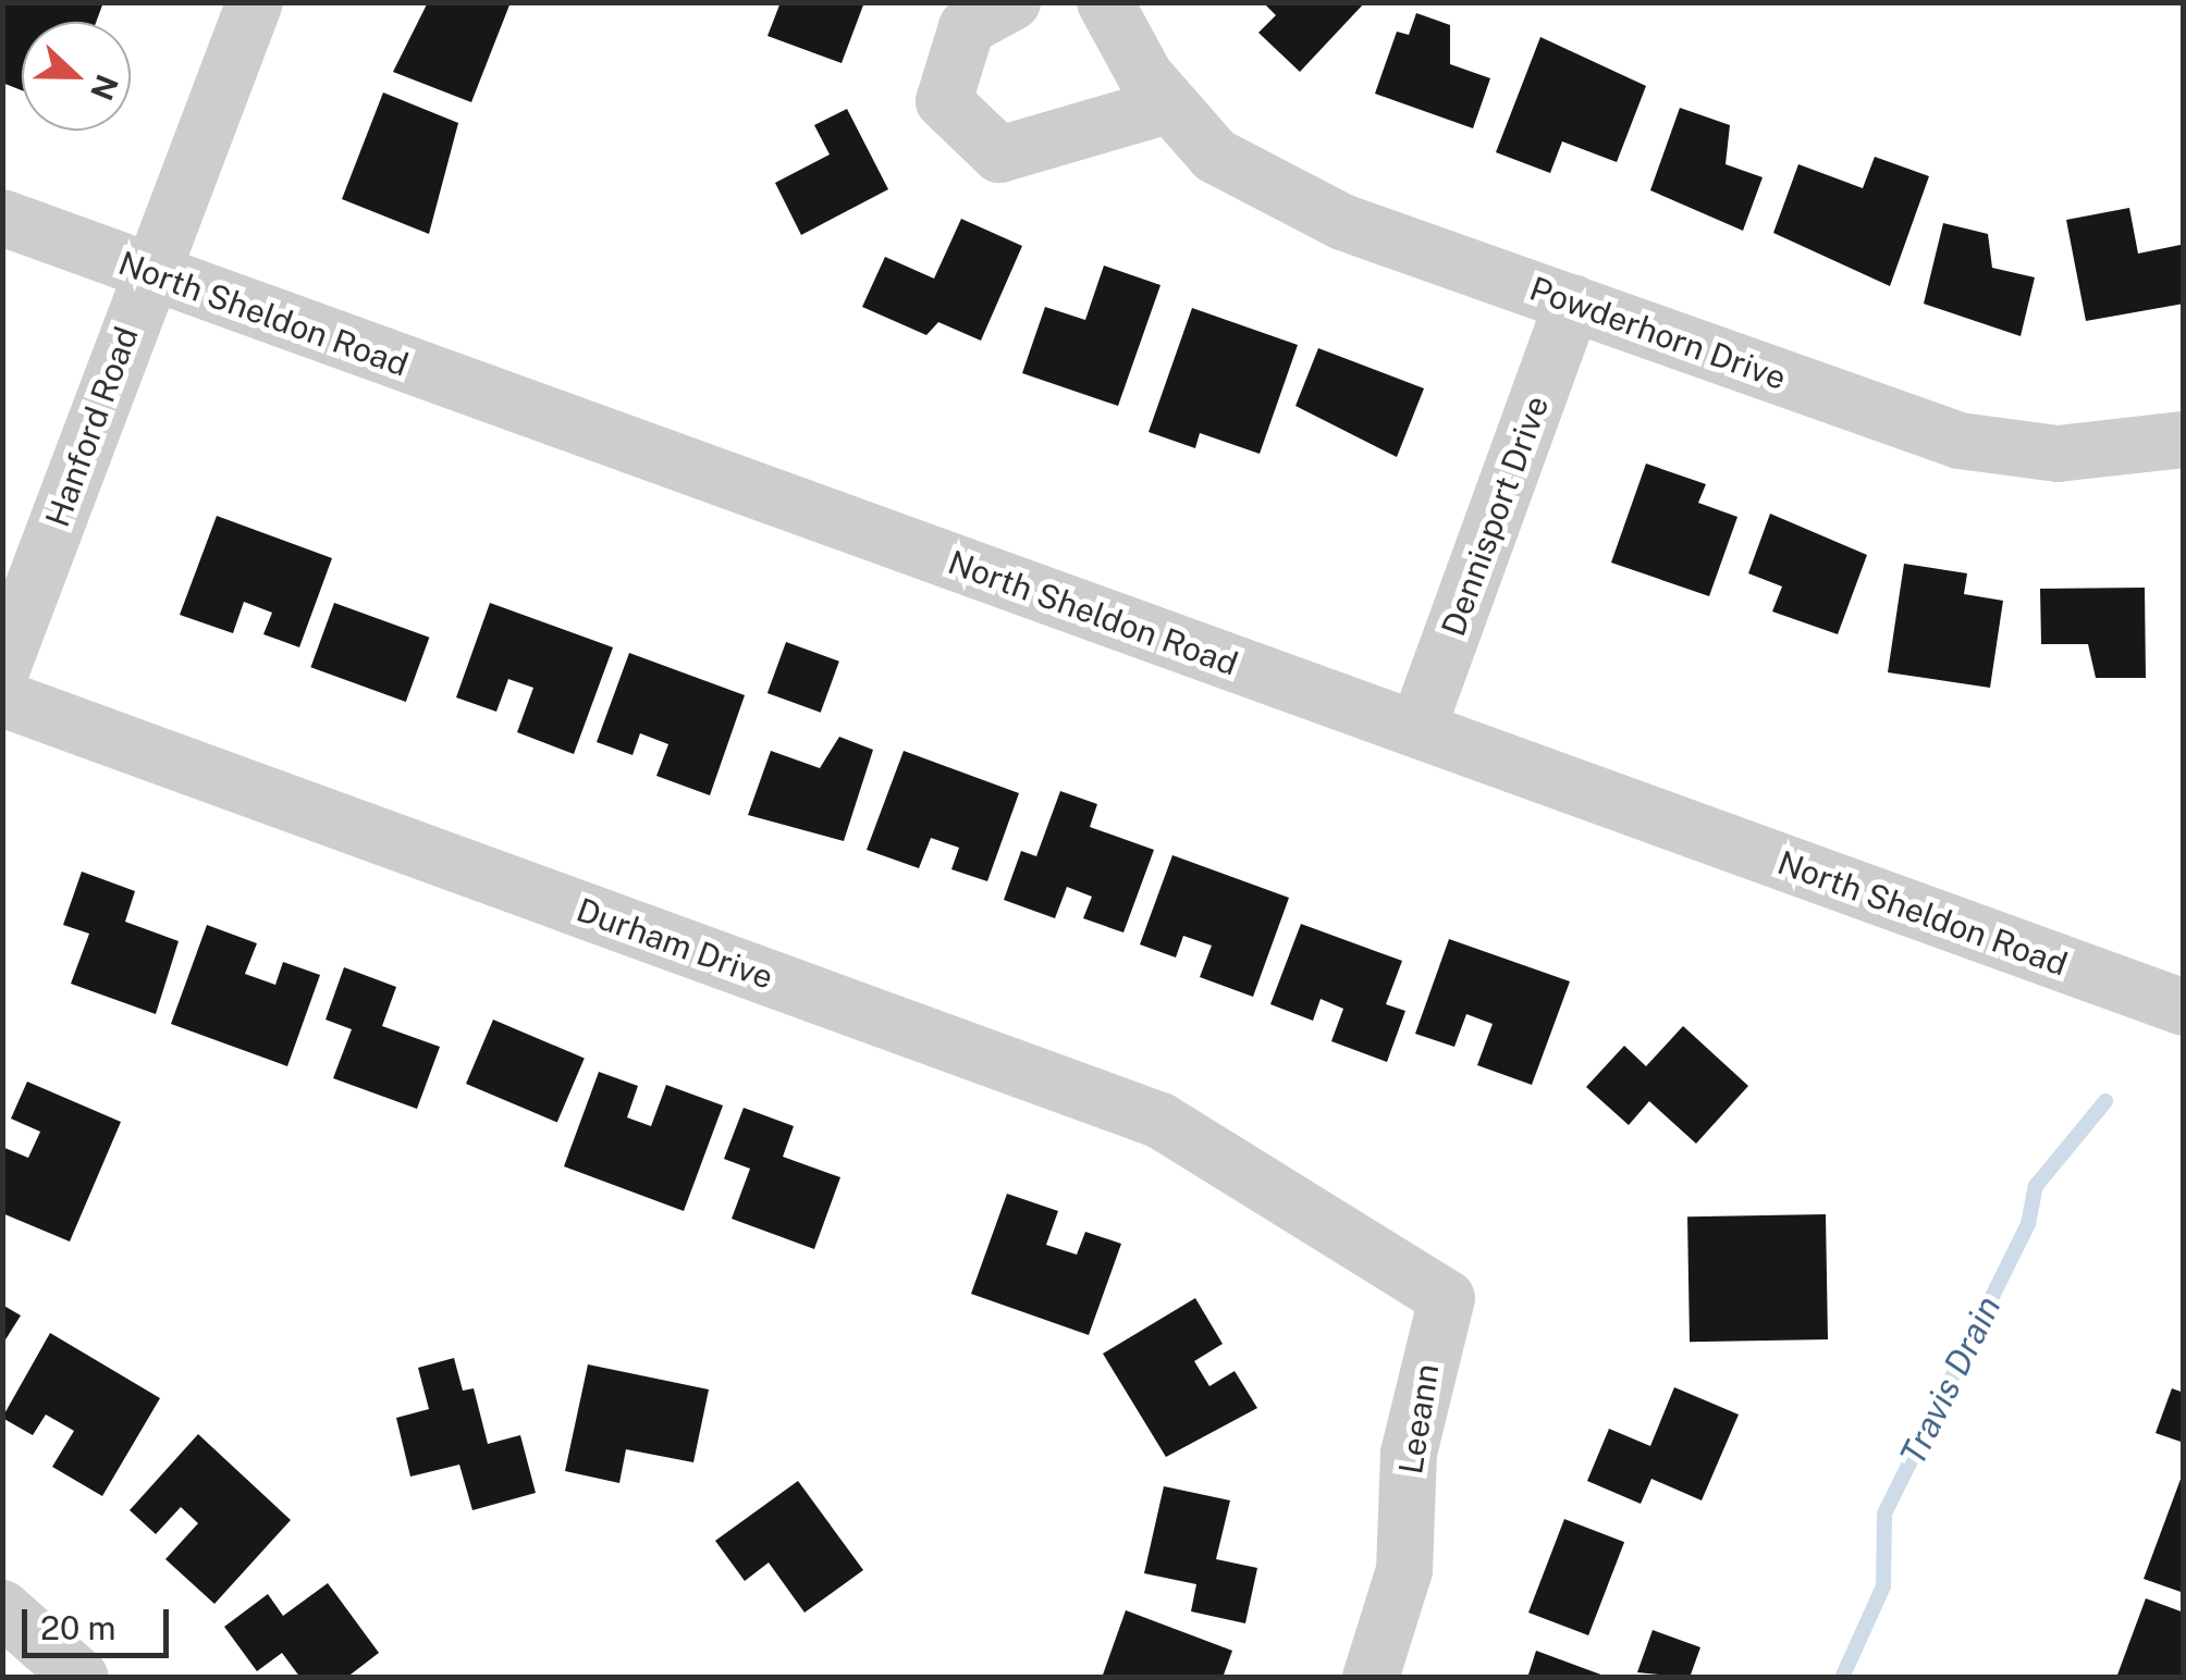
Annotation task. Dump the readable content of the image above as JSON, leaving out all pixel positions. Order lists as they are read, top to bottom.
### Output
{
  "streets": {
    "street": [
      "North Sheldon Road",
      "Powderhorn Drive",
      "Hanford Road",
      "Dennisport Drive",
      "Durham Drive",
      "Leeann"
    ]
  },
  "crossings": [
    ["North Sheldon Road", "Hanford Road"],
    ["North Sheldon Road", "Dennisport Drive"],
    ["Powderhorn Drive", "Dennisport Drive"],
    ["Durham Drive", "Leeann"]
  ],
  "water": ["Travis Drain"],
  "scale_bar": "20 m",
  "north": "right"
}
